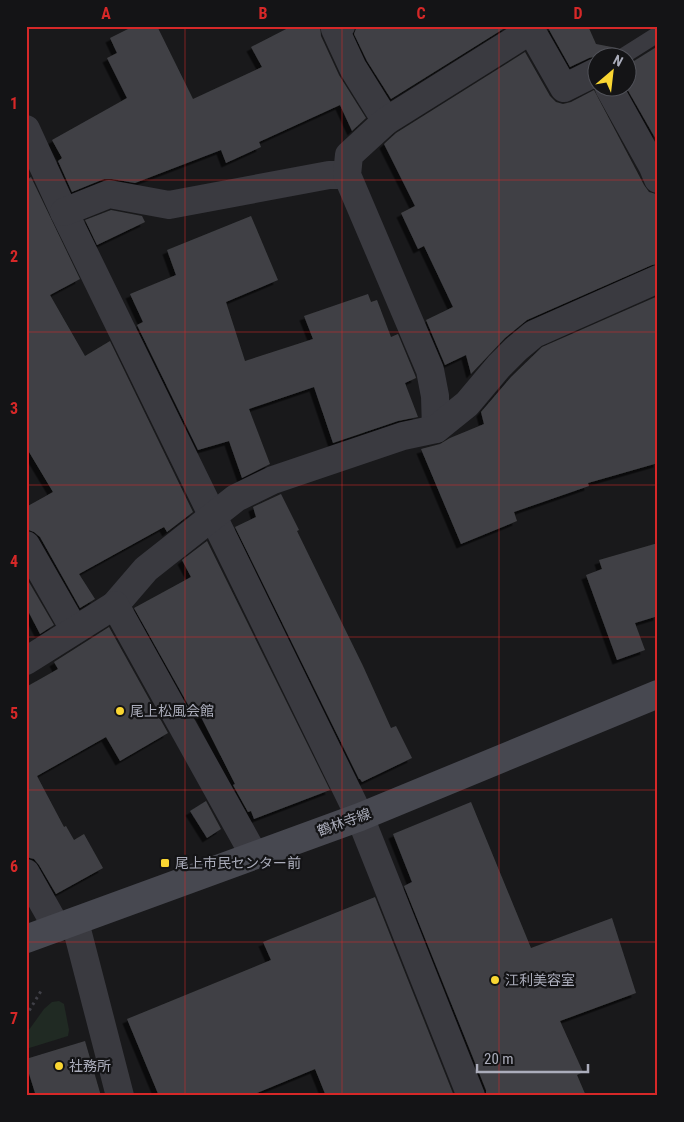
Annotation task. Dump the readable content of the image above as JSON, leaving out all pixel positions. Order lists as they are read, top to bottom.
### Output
{
  "streets": {
    "main road": ["鶴林寺線"]
  },
  "places": {
    "other": ["尾上松風会館", "江利美容室", "社務所"],
    "transit": ["尾上市民センター前"]
  },
  "scale_bar": "20 m",
  "north": "top right",
  "grid": {
    "columns": [
      "A",
      "B",
      "C",
      "D"
    ],
    "rows": [
      "1",
      "2",
      "3",
      "4",
      "5",
      "6",
      "7"
    ]
  }
}
